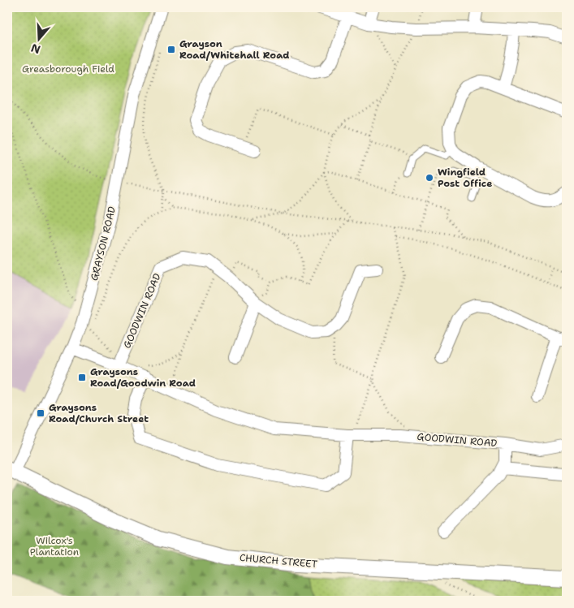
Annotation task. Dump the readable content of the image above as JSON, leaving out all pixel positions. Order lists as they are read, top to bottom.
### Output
{
  "streets": {
    "street": ["GRAYSON ROAD", "GOODWIN ROAD", "CHURCH STREET"]
  },
  "crossings": [
    ["GRAYSON ROAD", "GOODWIN ROAD"],
    ["GRAYSON ROAD", "CHURCH STREET"]
  ],
  "parks": ["Greasborough Field", "Wilcox's Plantation"],
  "places": {
    "transit": ["Grayson Road/Whitehall Road", "Graysons Road/Goodwin Road", "Graysons Road/Church Street"],
    "other": ["Wingfield Post Office"]
  },
  "north": "bottom"
}
